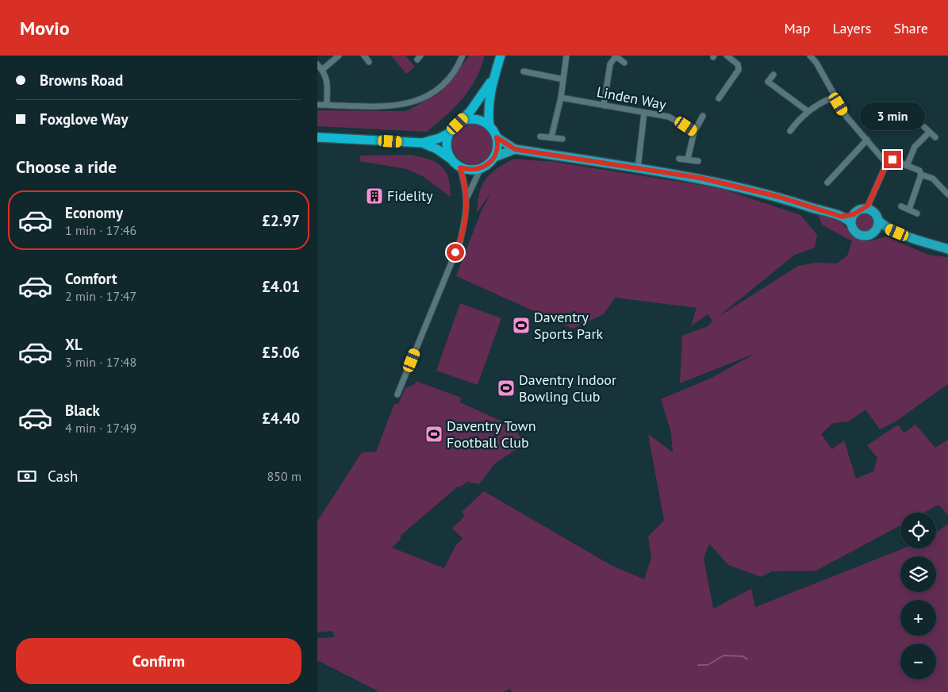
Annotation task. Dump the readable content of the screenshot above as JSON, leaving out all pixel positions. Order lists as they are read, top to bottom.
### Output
{
  "streets": {
    "street": ["Linden Way"]
  },
  "places": {
    "building": ["Fidelity"],
    "sports": ["Daventry Sports Park", "Daventry Indoor Bowling Club", "Daventry Town Football Club"]
  },
  "page": {
    "header": "Movio",
    "nav": ["Map", "Layers", "Share"],
    "banner": ["Browns Road", "Foxglove Way"],
    "bubble": "3 min",
    "heading": "Choose a ride",
    "list": [
      {
        "name": "Economy",
        "note": "1 min · 17:46",
        "value": "£2.97"
      },
      {
        "name": "Comfort",
        "note": "2 min · 17:47",
        "value": "£4.01"
      },
      {
        "name": "XL",
        "note": "3 min · 17:48",
        "value": "£5.06"
      },
      {
        "name": "Black",
        "note": "4 min · 17:49",
        "value": "£4.40"
      }
    ],
    "pay": ["Cash", "850 m"],
    "map_buttons": ["+", "−"],
    "buttons": "Confirm"
  }
}
